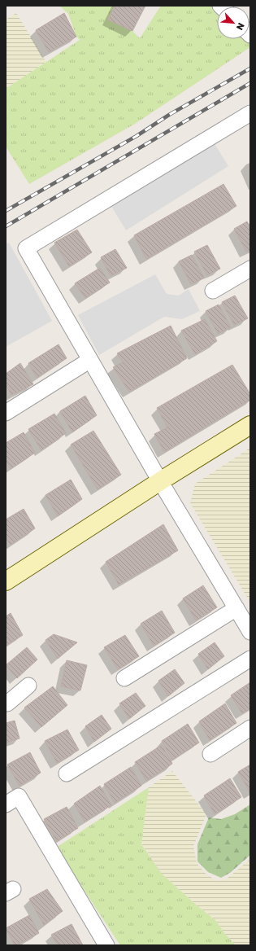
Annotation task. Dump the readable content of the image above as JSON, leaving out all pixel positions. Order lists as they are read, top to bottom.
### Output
{
  "north": "bottom right"
}
